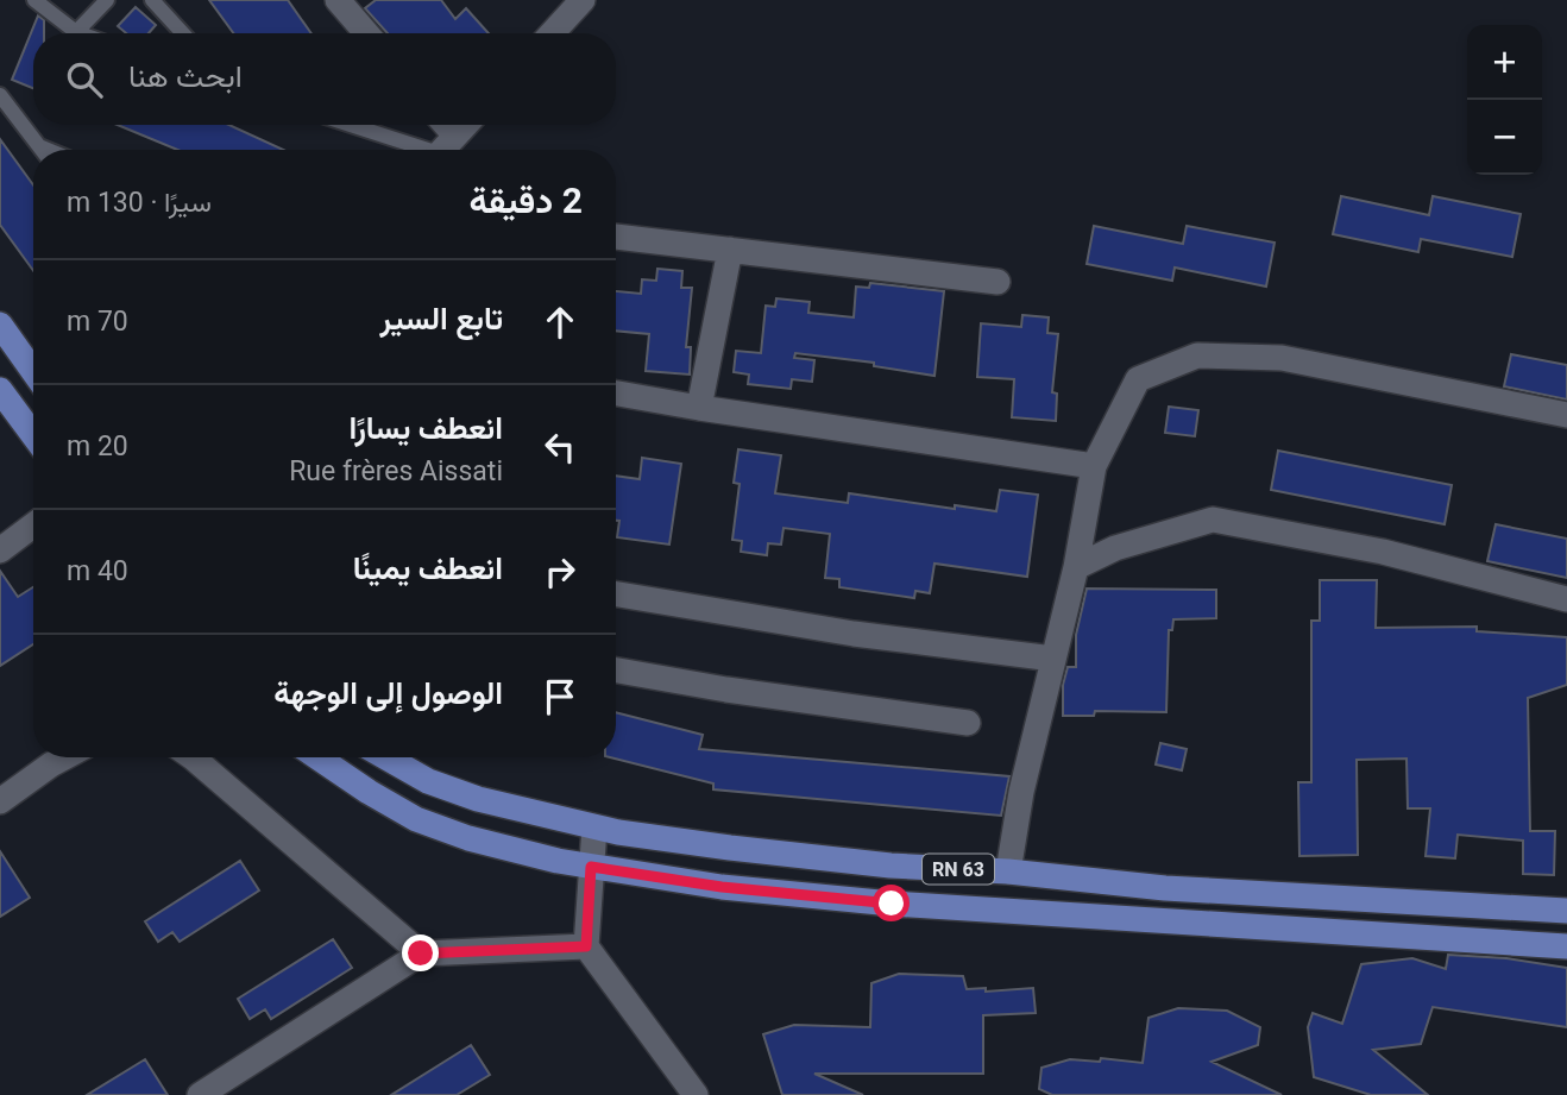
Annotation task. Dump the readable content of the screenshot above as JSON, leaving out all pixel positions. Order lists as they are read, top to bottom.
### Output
{
  "streets": {
    "main road": ["RN 63"]
  },
  "page": {
    "map_buttons": ["+", "−"],
    "search": "ابحث هنا",
    "heading": ["2 دقيقة", "سيرًا · 130 m"],
    "list": [
      ["تابع السير", "70 m"],
      ["انعطف يسارًا", "Rue frères Aissati", "20 m"],
      ["انعطف يمينًا", "40 m"],
      "الوصول إلى الوجهة"
    ]
  }
}
